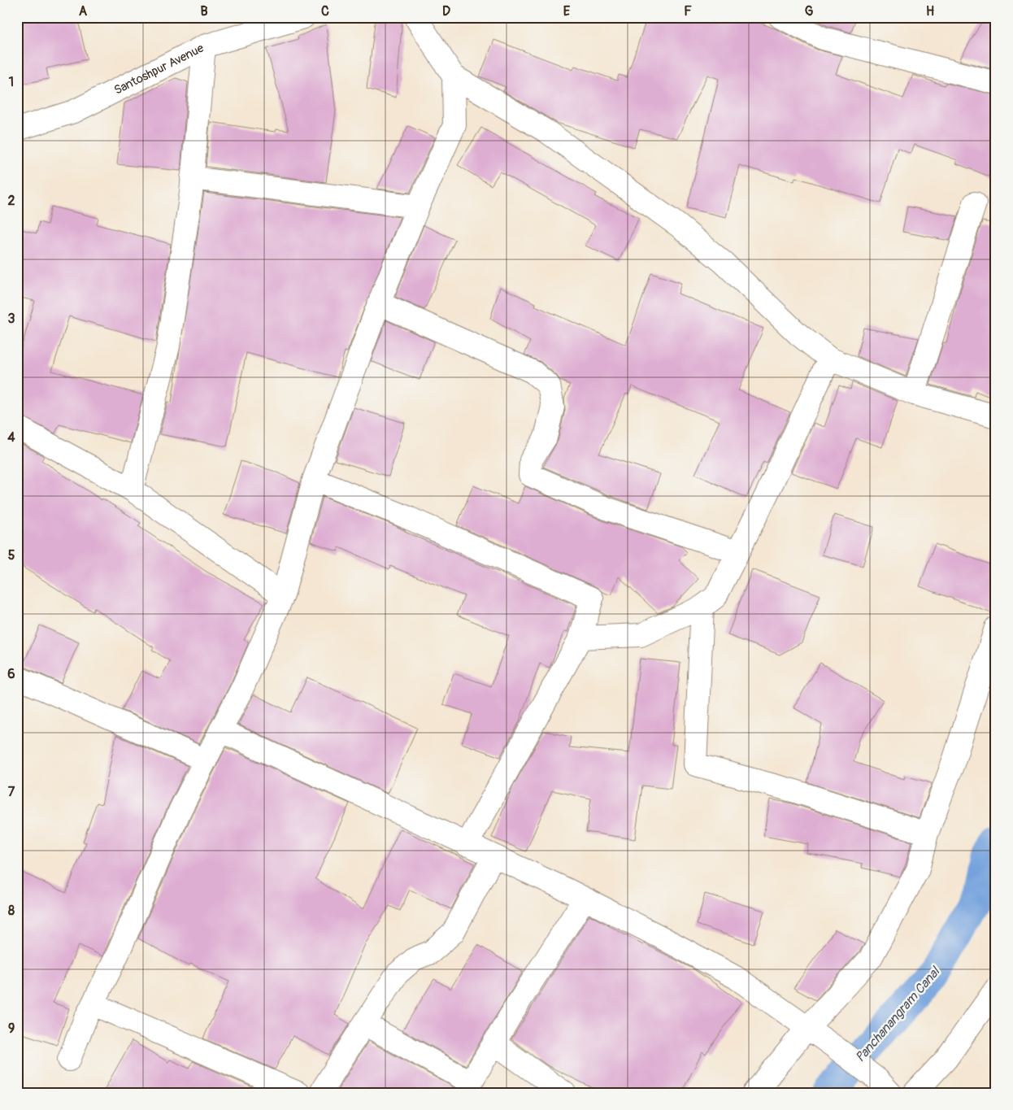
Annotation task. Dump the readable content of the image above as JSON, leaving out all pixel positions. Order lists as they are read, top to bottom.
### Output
{
  "streets": {
    "street": ["Santoshpur Avenue"]
  },
  "water": ["Panchanangram Canal"],
  "grid": {
    "columns": [
      "A",
      "B",
      "C",
      "D",
      "E",
      "F",
      "G",
      "H"
    ],
    "rows": [
      "1",
      "2",
      "3",
      "4",
      "5",
      "6",
      "7",
      "8",
      "9"
    ]
  }
}
